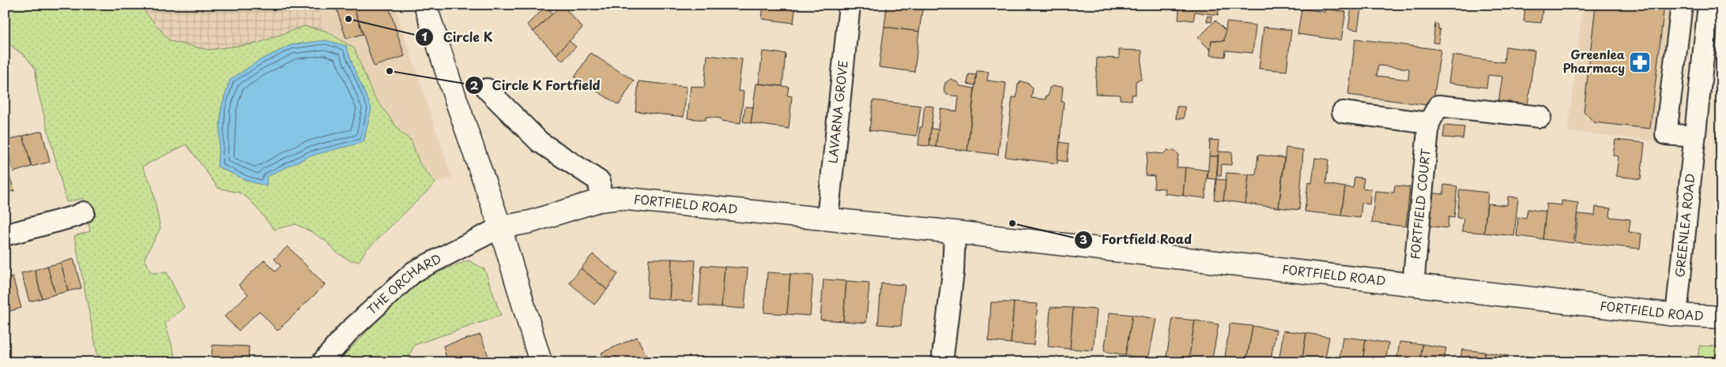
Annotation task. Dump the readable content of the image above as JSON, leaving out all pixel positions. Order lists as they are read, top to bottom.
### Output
{
  "streets": {
    "street": [
      "LAVARNA GROVE",
      "FORTFIELD COURT",
      "FORTFIELD ROAD",
      "GREENLEA ROAD",
      "THE ORCHARD"
    ]
  },
  "crossings": [
    ["LAVARNA GROVE", "FORTFIELD ROAD"],
    ["FORTFIELD COURT", "FORTFIELD ROAD"],
    ["FORTFIELD ROAD", "GREENLEA ROAD"],
    ["FORTFIELD ROAD", "THE ORCHARD"]
  ],
  "places": {
    "other": ["Circle K", "Circle K Fortfield", "Fortfield Road"],
    "pharmacy": ["Greenlea Pharmacy"]
  }
}
